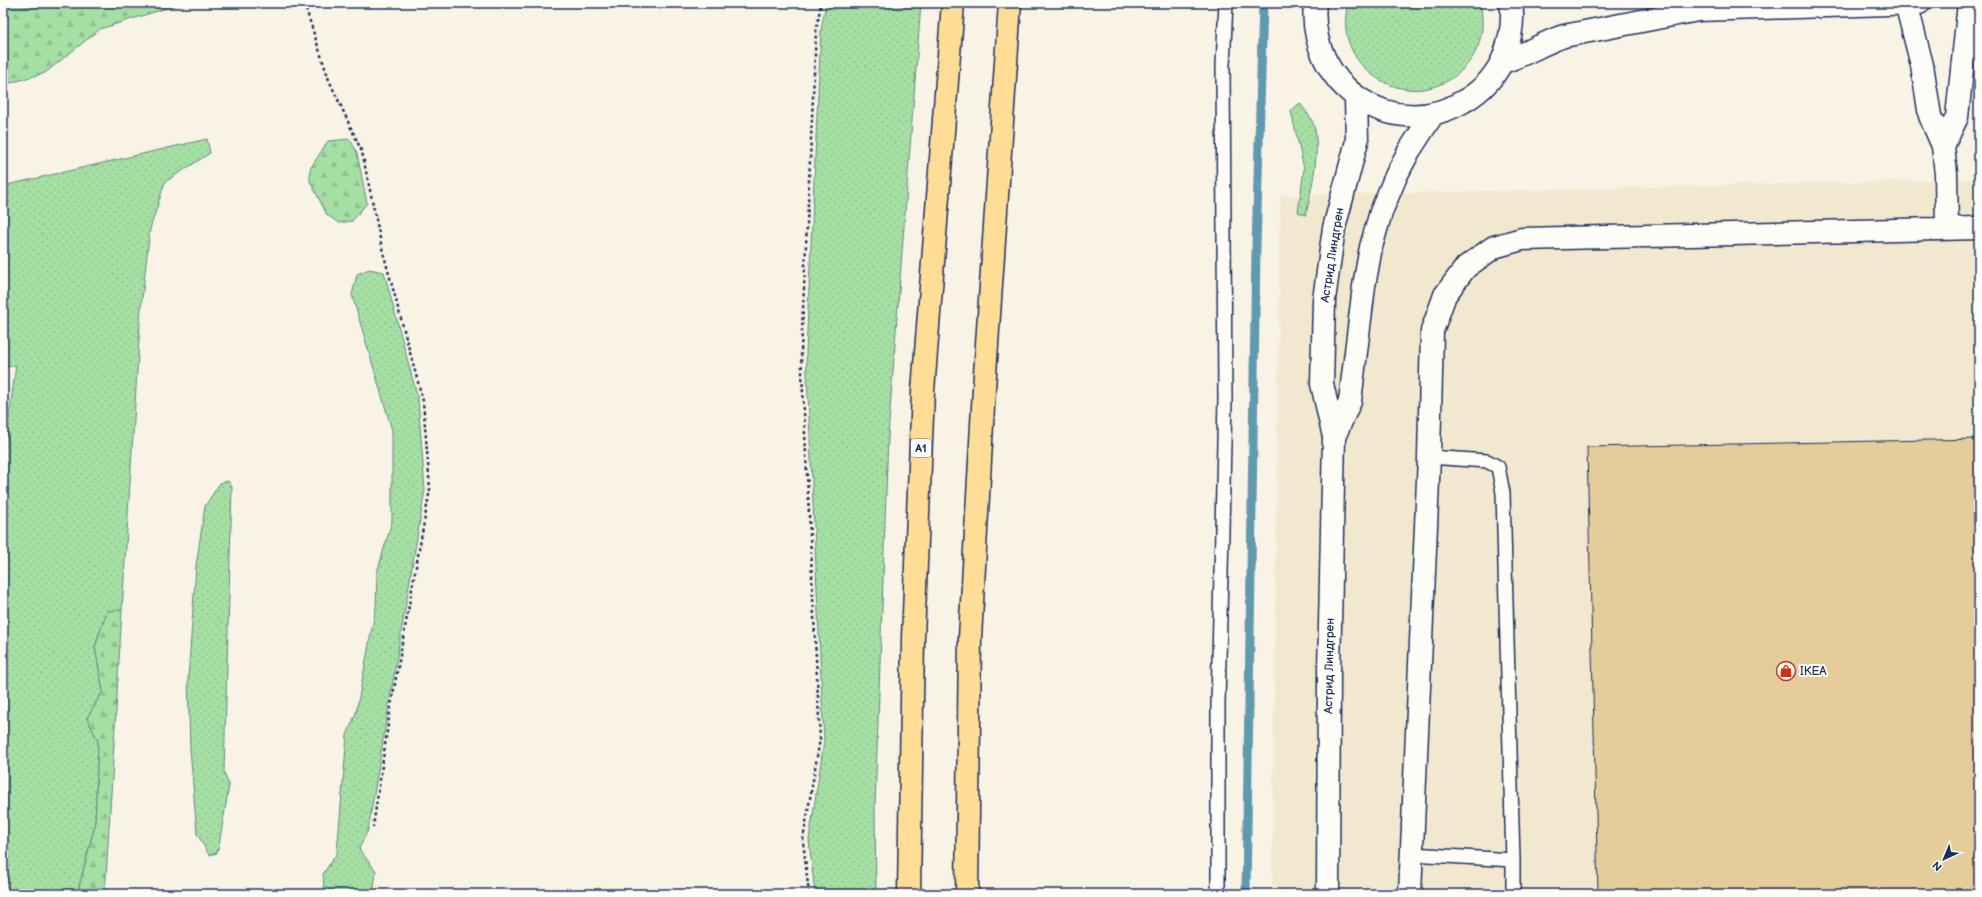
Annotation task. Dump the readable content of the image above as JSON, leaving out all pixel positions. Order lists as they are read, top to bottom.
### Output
{
  "streets": {
    "highway": ["A1"],
    "street": ["Астрид Линдгрен"]
  },
  "places": {
    "shop": ["IKEA"]
  },
  "north": "bottom left"
}
